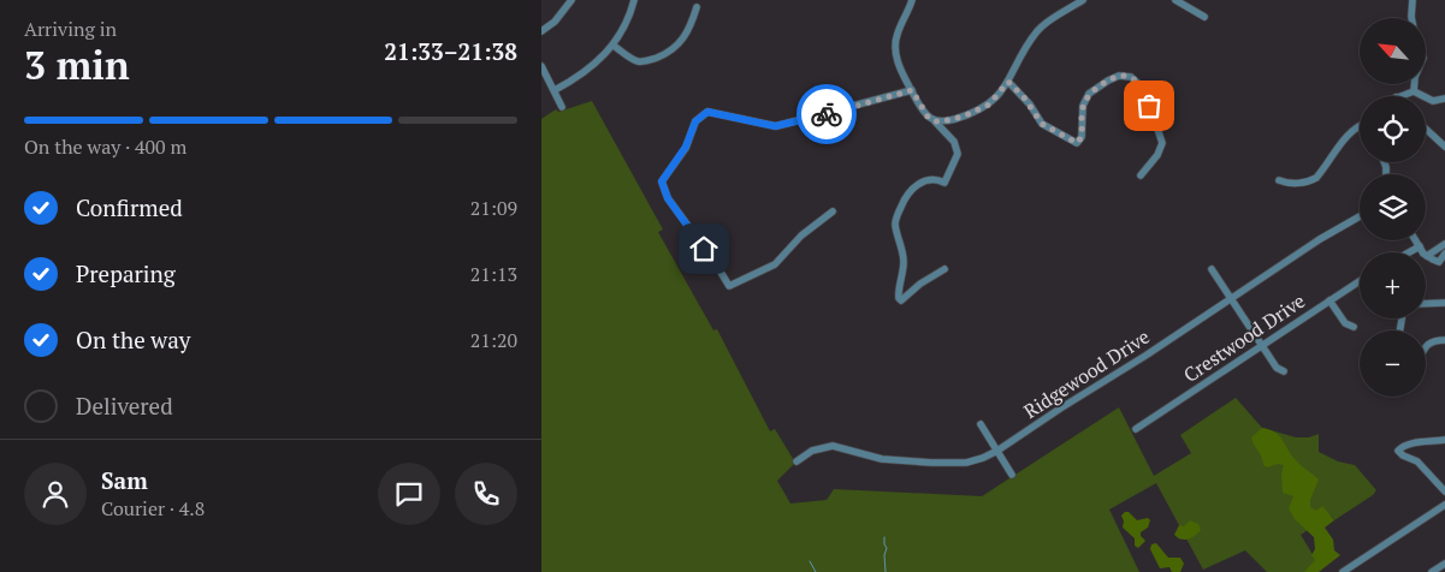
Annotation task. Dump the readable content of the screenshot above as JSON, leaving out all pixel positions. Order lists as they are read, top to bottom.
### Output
{
  "streets": {
    "street": ["Crestwood Drive", "Ridgewood Drive"]
  },
  "north": "top left",
  "page": {
    "heading": ["3 min", "Arriving in", "21:33–21:38"],
    "panel": ["Sam", "Courier · 4.8"],
    "map_buttons": ["+", "−"],
    "bar": "On the way · 400 m",
    "list": [
      ["Confirmed", "21:09"],
      ["Preparing", "21:13"],
      ["On the way", "21:20"],
      "Delivered"
    ]
  }
}
